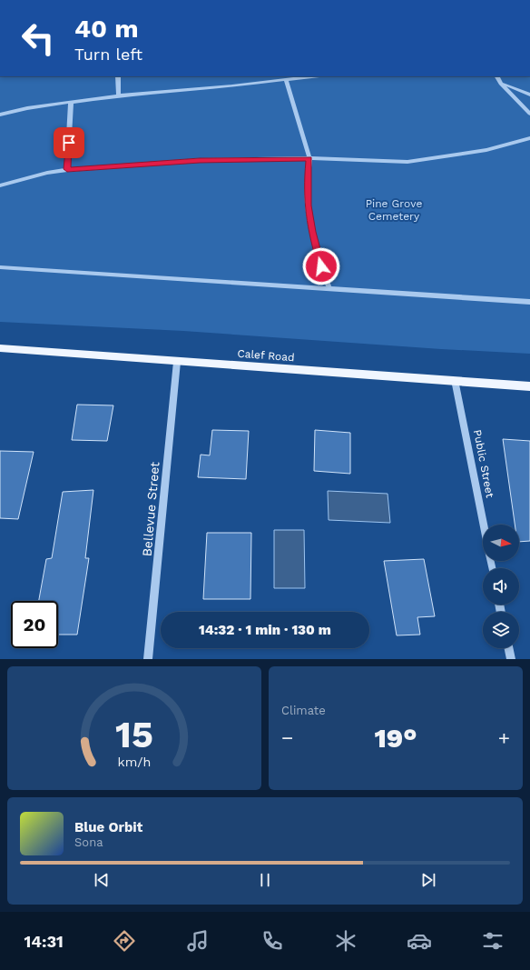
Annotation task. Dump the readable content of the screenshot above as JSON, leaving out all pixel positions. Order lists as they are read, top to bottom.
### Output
{
  "streets": {
    "main road": ["Calef Road"],
    "street": ["Public Street", "Bellevue Street"]
  },
  "crossings": [
    ["Calef Road", "Public Street"],
    ["Calef Road", "Bellevue Street"]
  ],
  "parks": ["Pine Grove Cemetery"],
  "north": "right",
  "page": {
    "turn": ["40 m", "Turn left"],
    "limit": "20",
    "trip": "14:32 · 1 min · 130 m",
    "tile": "Climate",
    "heat": ["−", "19°", "+"],
    "song": ["Blue Orbit", "Sona"],
    "tabs": "14:31",
    "gauge": ["15", "km/h"]
  }
}
